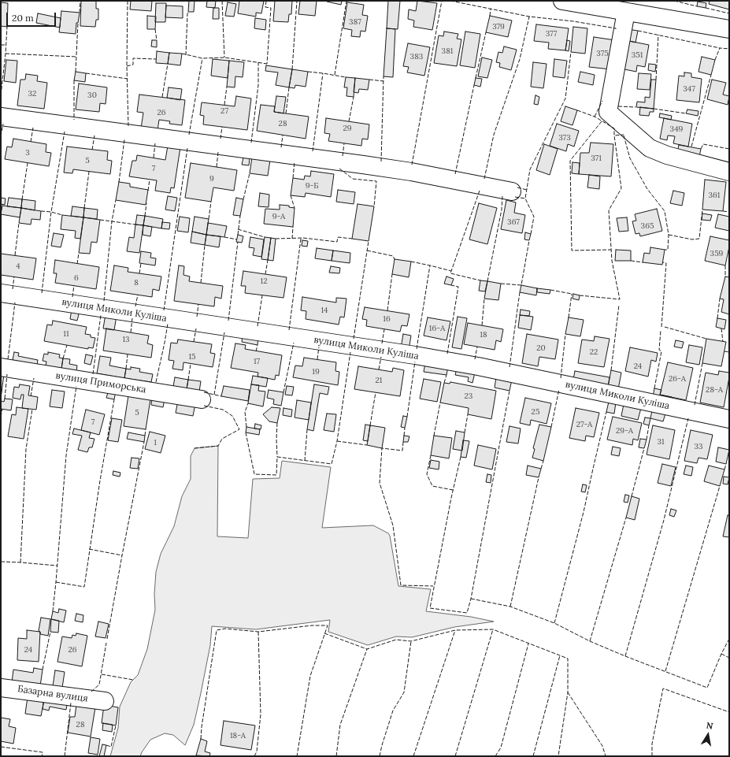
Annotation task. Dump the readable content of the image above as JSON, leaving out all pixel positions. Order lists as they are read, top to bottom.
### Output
{
  "streets": {
    "street": ["вулиця Миколи Куліша", "вулиця Приморська", "Базарна вулиця"]
  },
  "house_numbers": [
    "387",
    "379",
    "377",
    "381",
    "375",
    "351",
    "383",
    "347",
    "32",
    "30",
    "27",
    "26",
    "28",
    "29",
    "349",
    "373",
    "3",
    "371",
    "5",
    "7",
    "9",
    "9-Б",
    "361",
    "9-А",
    "367",
    "365",
    "359",
    "4",
    "6",
    "12",
    "8",
    "14",
    "16",
    "16-А",
    "11",
    "18",
    "13",
    "20",
    "22",
    "15",
    "17",
    "24",
    "19",
    "26-А",
    "21",
    "28-А",
    "23",
    "25",
    "5",
    "7",
    "27-А",
    "29-А",
    "31",
    "1",
    "33",
    "24",
    "26",
    "28",
    "18-А"
  ],
  "scale_bar": "20 m",
  "north": "top"
}
